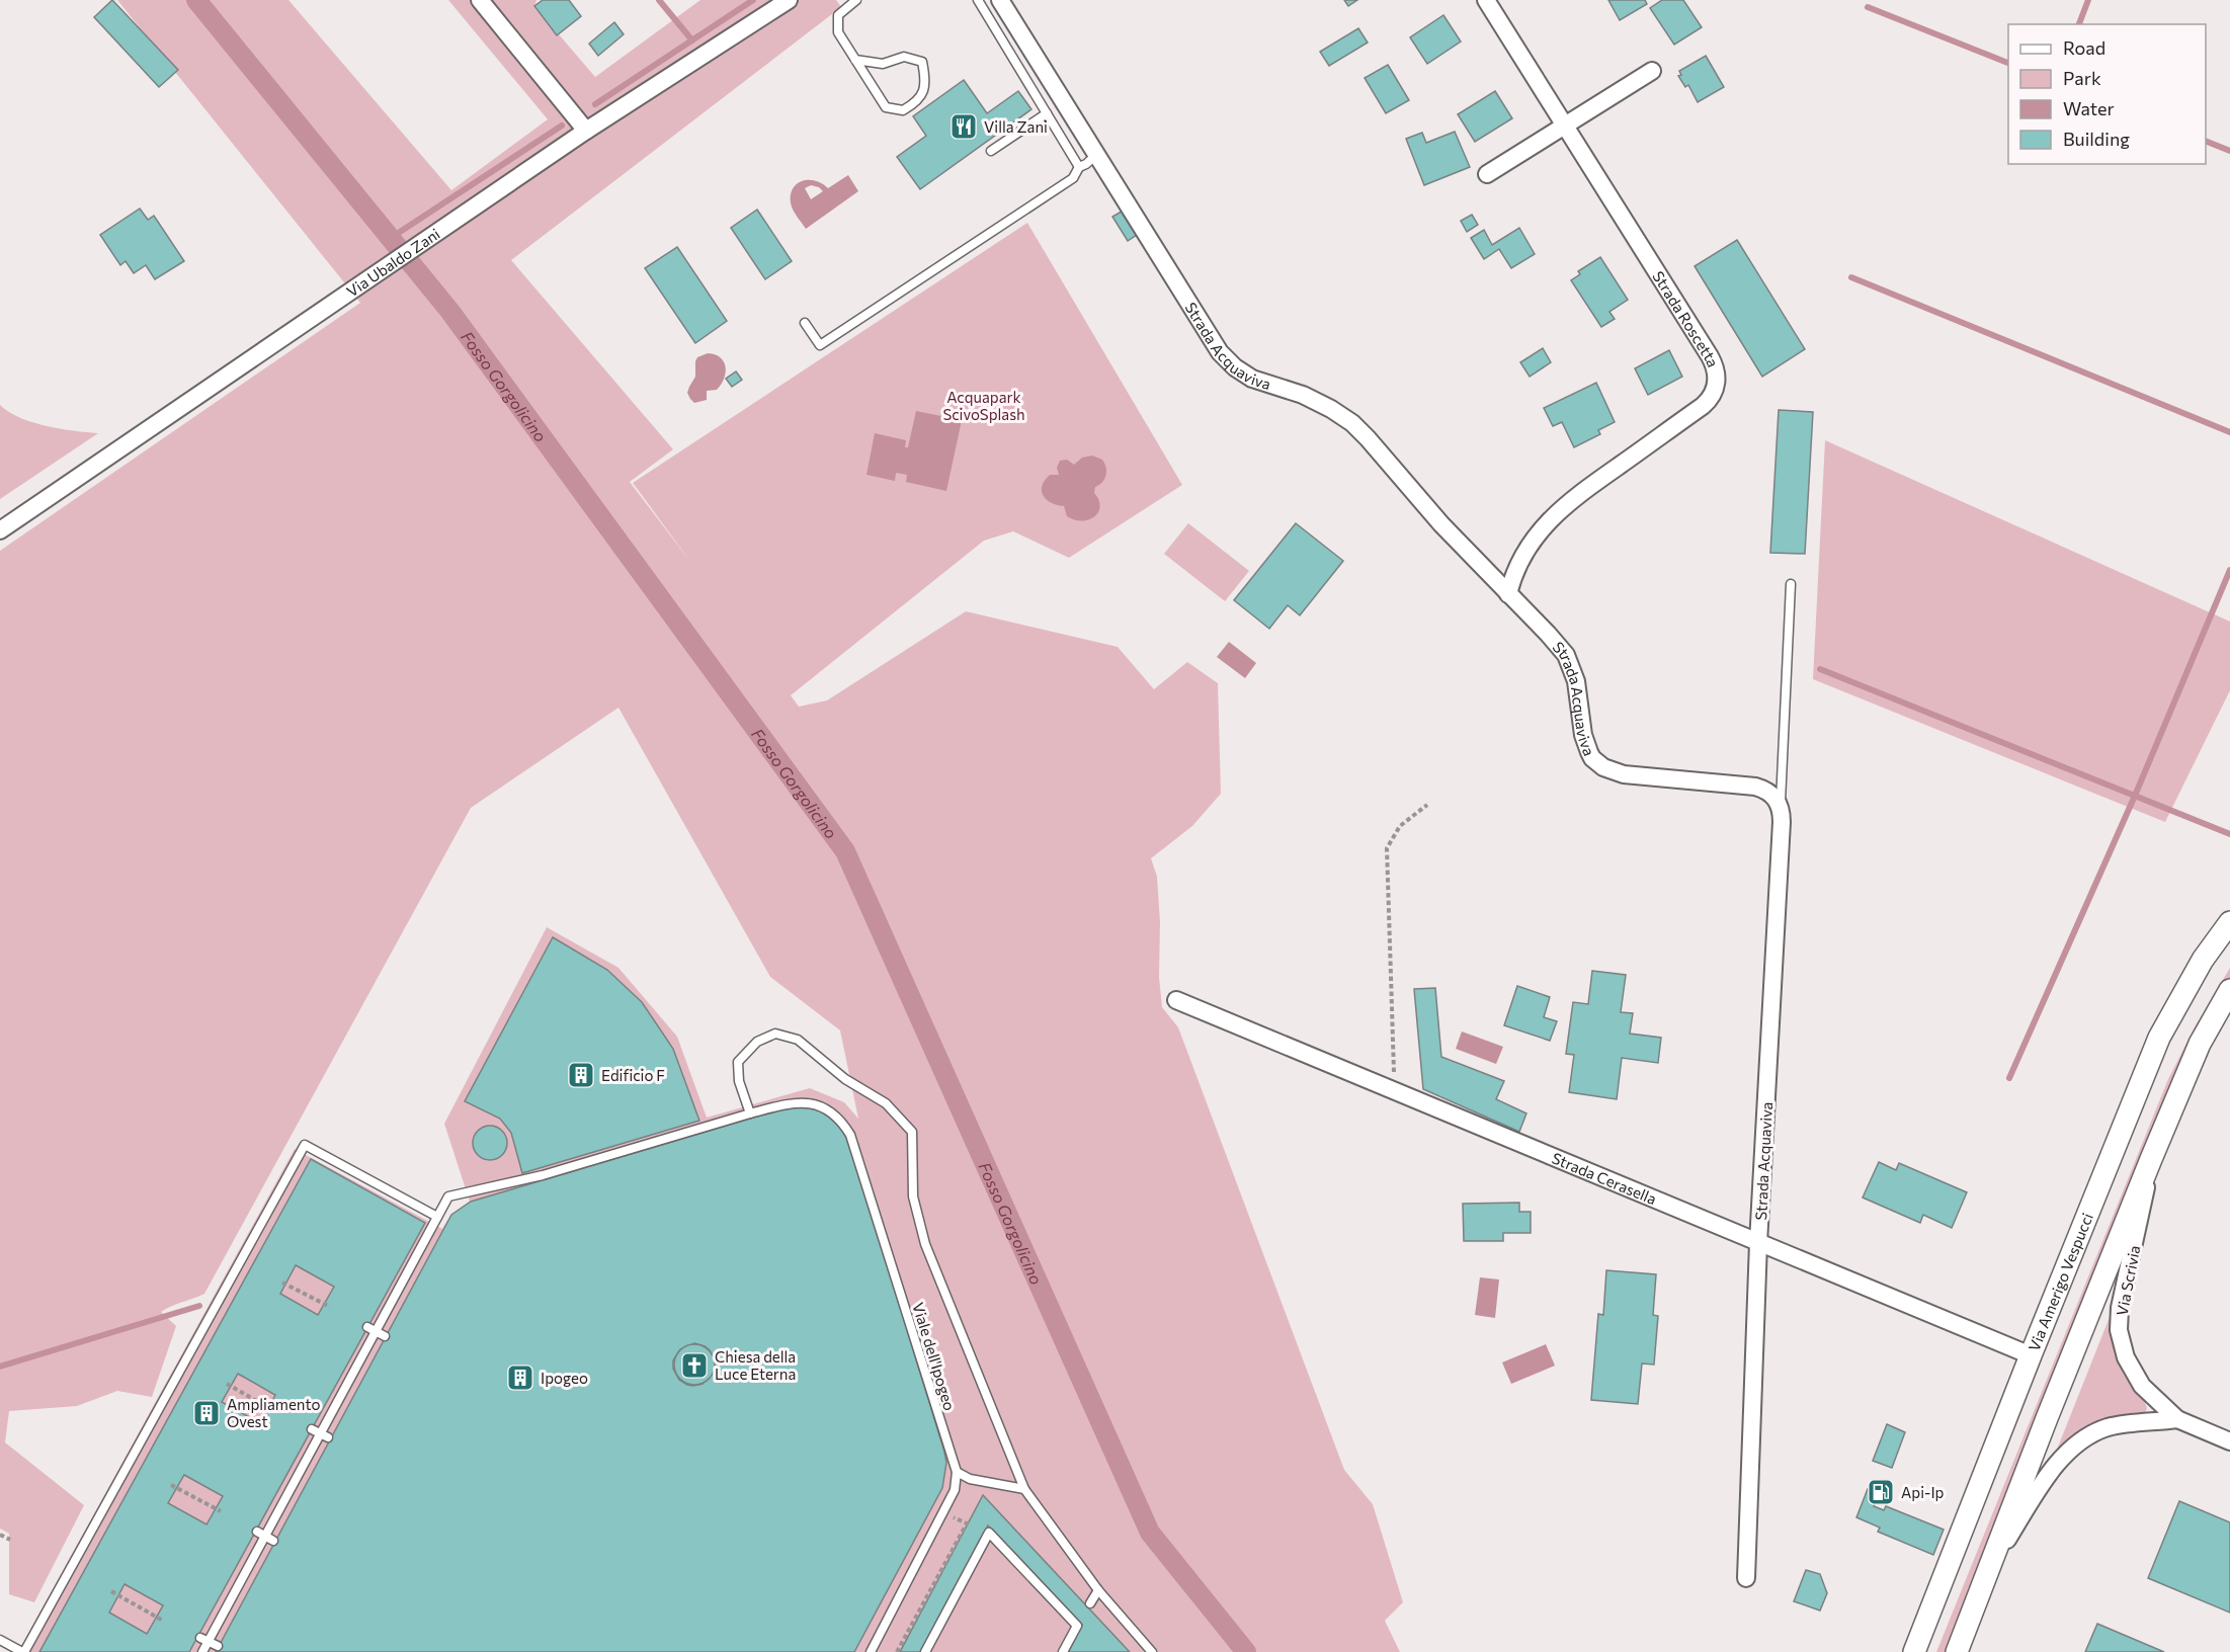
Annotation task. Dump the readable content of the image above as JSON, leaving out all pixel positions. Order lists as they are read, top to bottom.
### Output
{
  "streets": {
    "street": [
      "Via Ubaldo Zani",
      "Strada Roscetta",
      "Strada Acquaviva",
      "Strada Cerasella",
      "Via Scrivia",
      "Via Amerigo Vespucci"
    ],
    "lane": ["Viale dell'Ipogeo"]
  },
  "crossings": [
    ["Strada Roscetta", "Strada Acquaviva"],
    ["Strada Acquaviva", "Strada Cerasella"],
    ["Strada Cerasella", "Via Amerigo Vespucci"]
  ],
  "water": ["Fosso Gorgolicino"],
  "parks": ["Acquapark ScivoSplash"],
  "places": {
    "restaurant": ["Villa Zani"],
    "building": ["Edificio F", "Ipogeo", "Ampliamento Ovest"],
    "church": ["Chiesa della Luce Eterna"],
    "fuel station": ["Api-Ip"]
  },
  "legend": [
    "Road",
    "Park",
    "Water",
    "Building"
  ]
}
